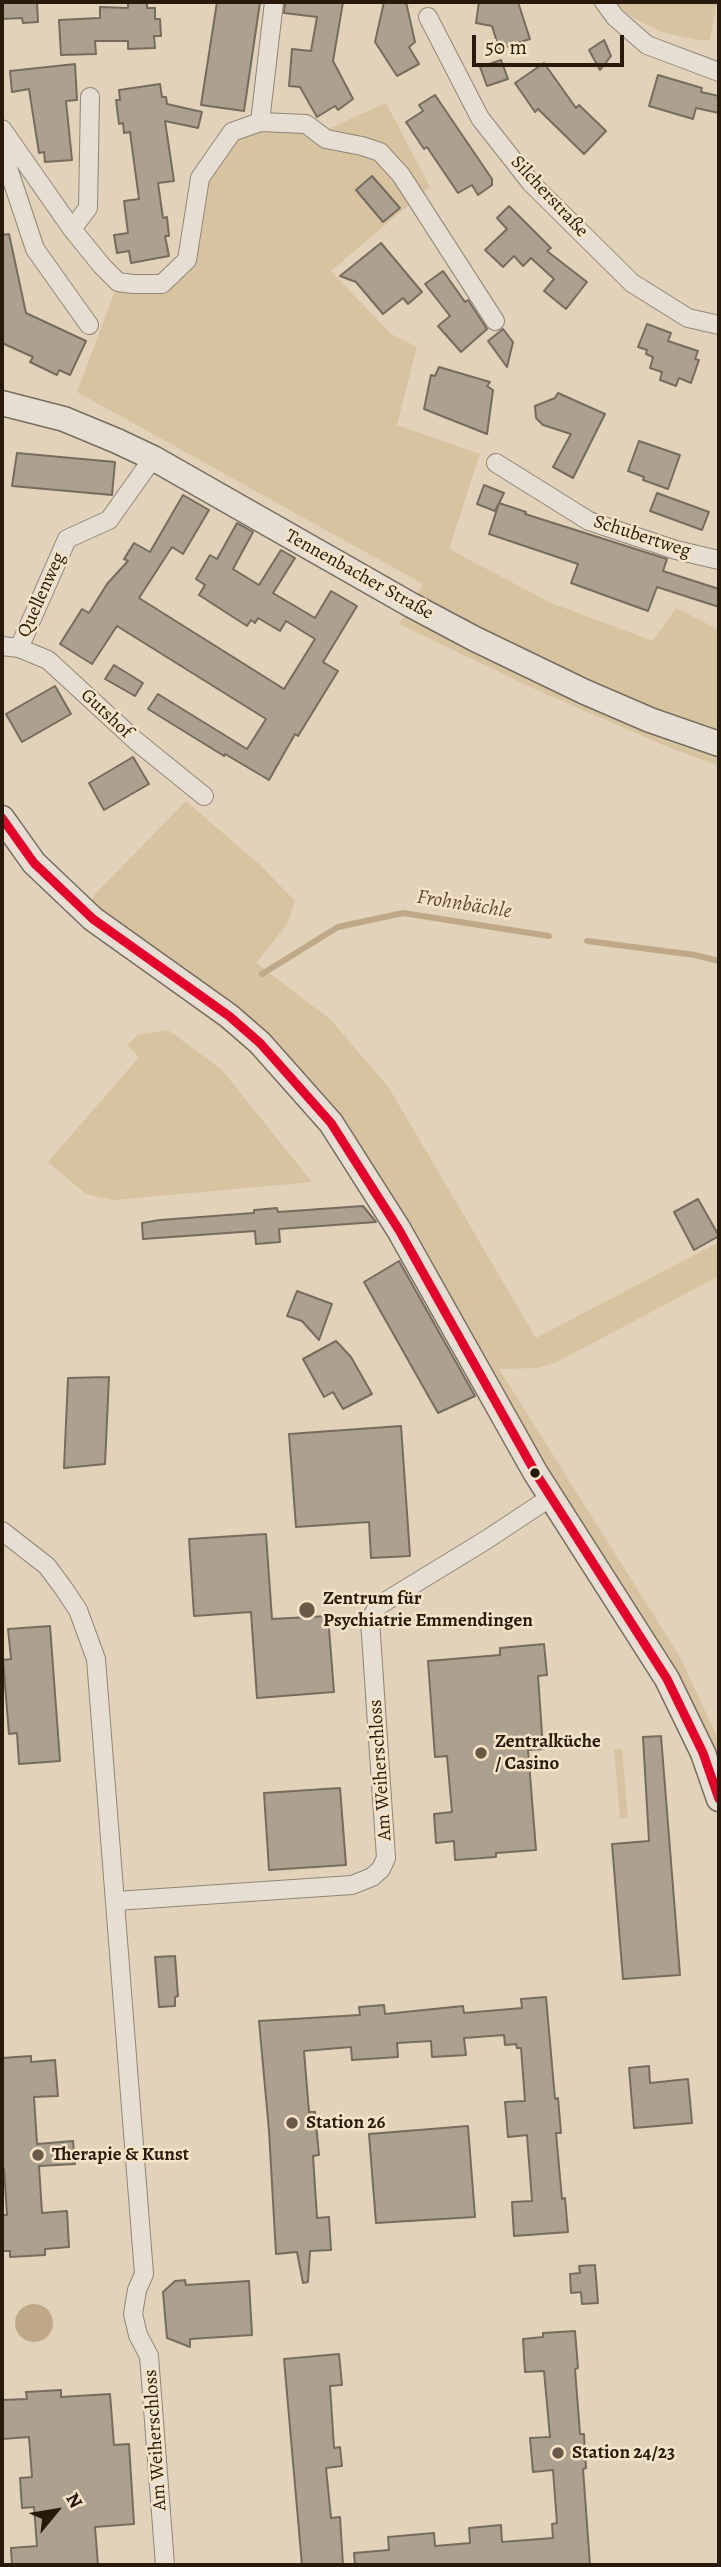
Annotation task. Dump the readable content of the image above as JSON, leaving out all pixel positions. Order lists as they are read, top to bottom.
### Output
{
  "streets": {
    "street": [
      "Silcherstraße",
      "Schubertweg",
      "Tennenbacher Straße",
      "Quellenweg",
      "Gutshof",
      "Am Weiherschloss"
    ]
  },
  "crossings": [
    ["Tennenbacher Straße", "Quellenweg"],
    ["Quellenweg", "Gutshof"]
  ],
  "water": ["Frohnbächle"],
  "places": [
    "Zentrum für Psychiatrie Emmendingen",
    "Zentralküche / Casino",
    "Station 26",
    "Therapie & Kunst",
    "Station 24/23"
  ],
  "scale_bar": "50 m",
  "north": "top right"
}
